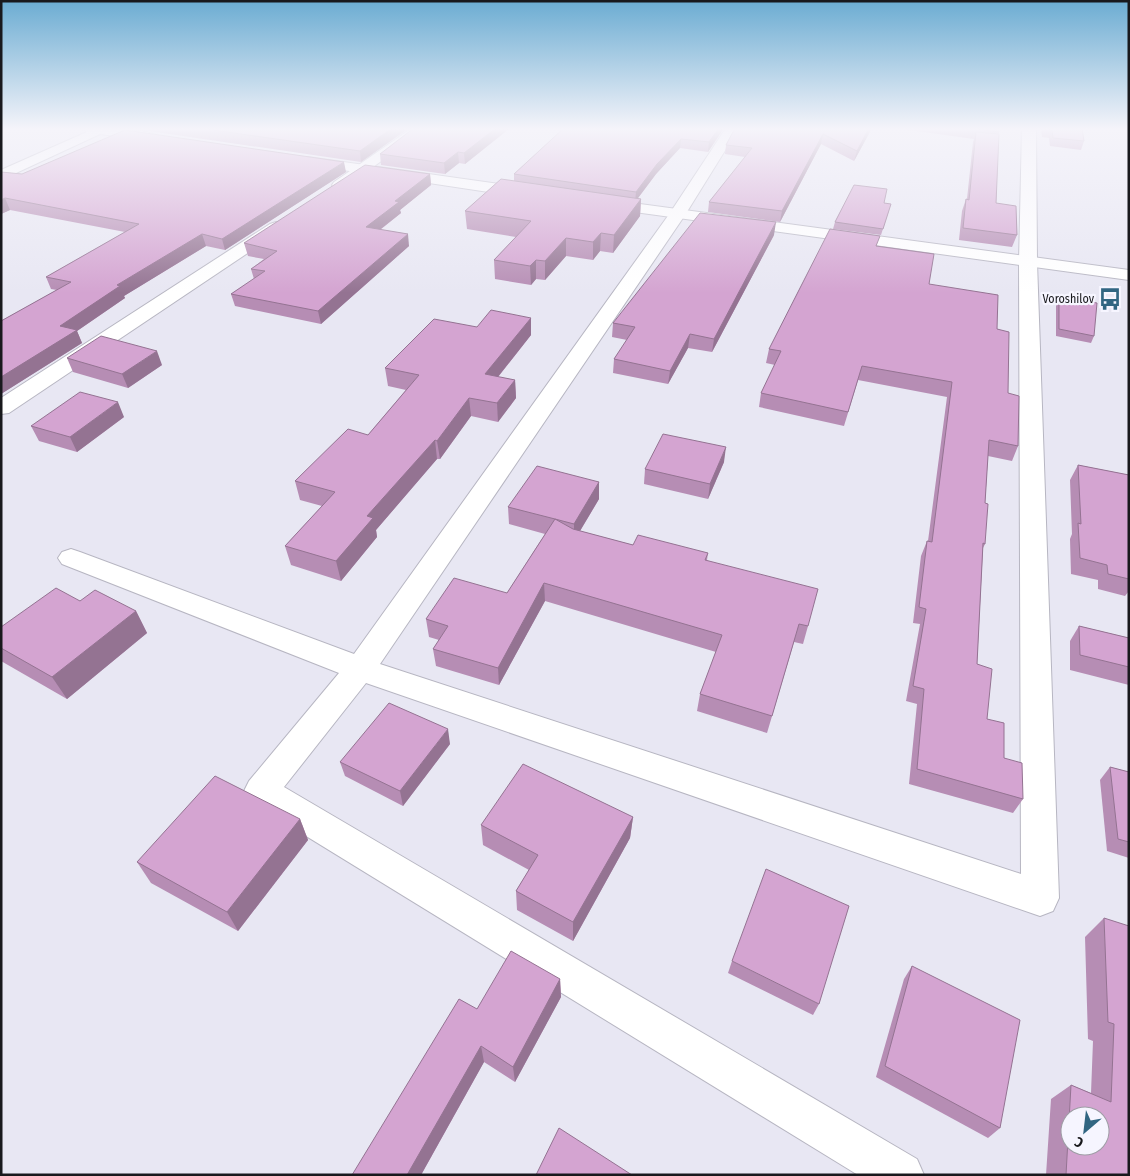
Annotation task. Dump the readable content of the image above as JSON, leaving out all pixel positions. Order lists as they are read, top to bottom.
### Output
{
  "places": {
    "bus stop": ["Voroshilov"]
  },
  "north": "bottom left"
}
